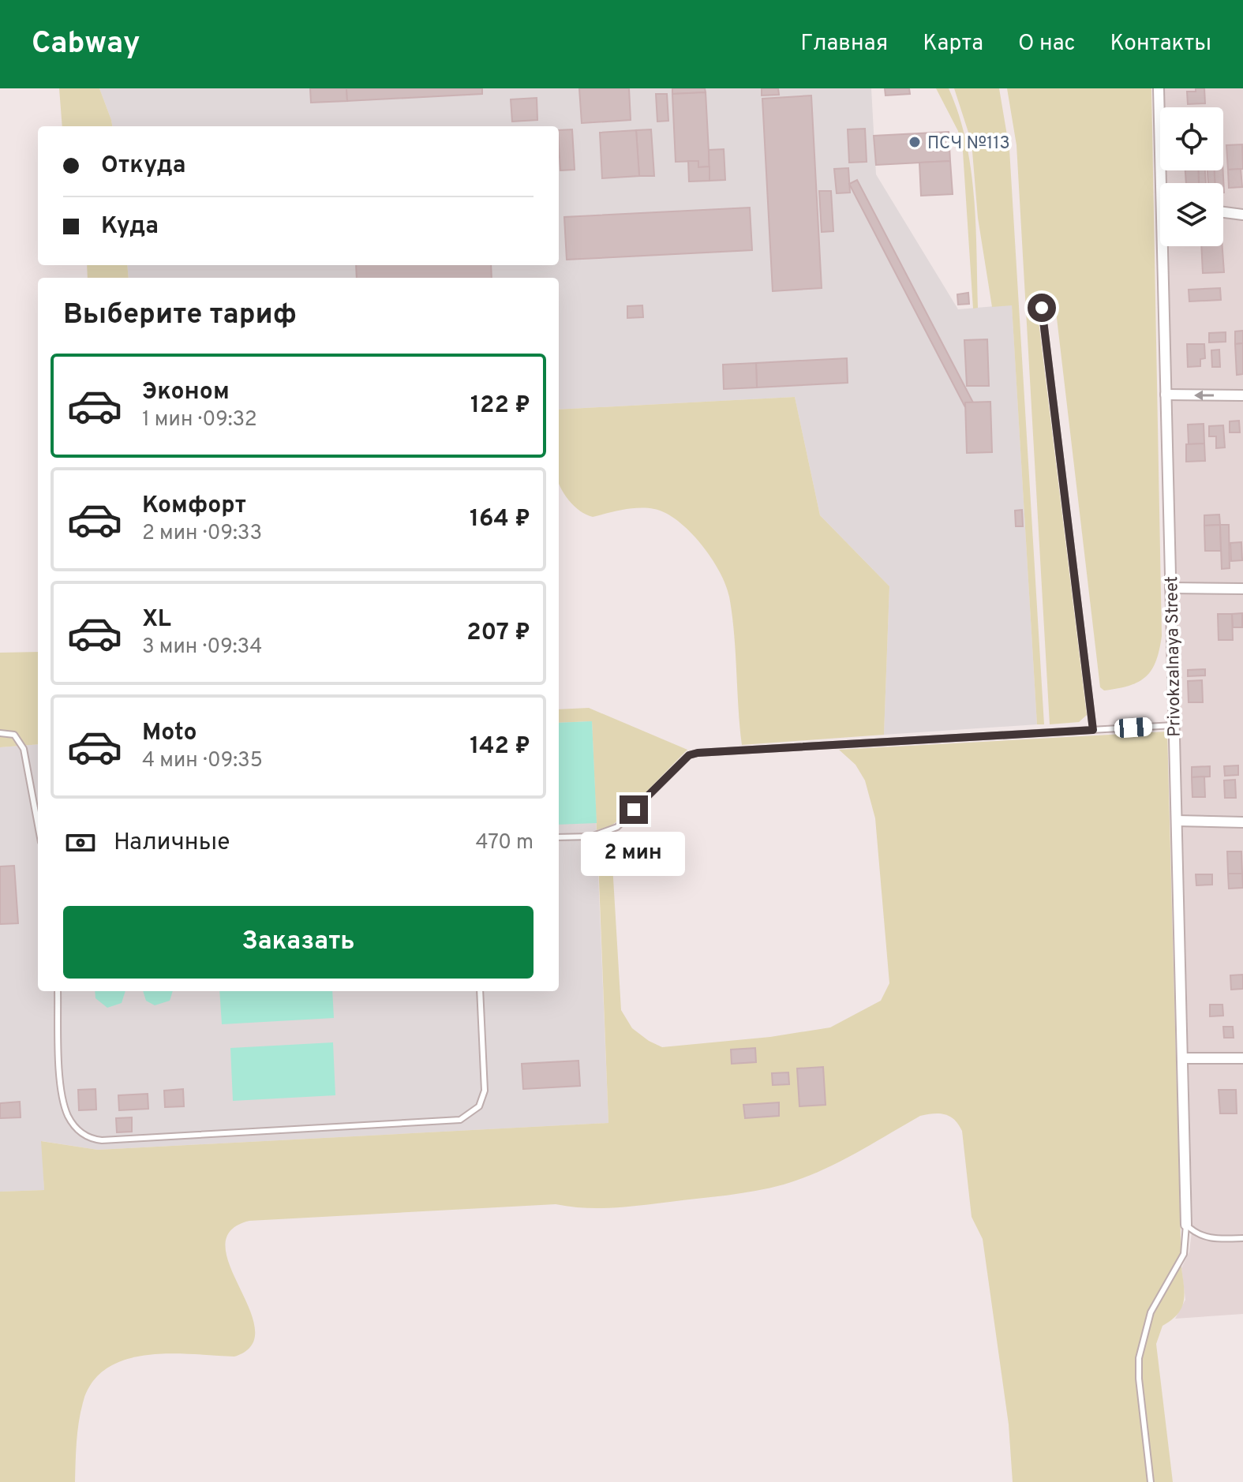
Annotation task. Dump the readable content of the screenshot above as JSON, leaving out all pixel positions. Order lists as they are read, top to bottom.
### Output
{
  "streets": {
    "street": ["Privokzalnaya Street"]
  },
  "places": ["ПСЧ №113"],
  "page": {
    "header": "Cabway",
    "nav": [
      "Главная",
      "Карта",
      "О нас",
      "Контакты"
    ],
    "banner": ["Откуда", "Куда"],
    "heading": "Выберите тариф",
    "list": [
      {
        "name": "Эконом",
        "note": "1 мин · 09:32",
        "value": "122 ₽"
      },
      {
        "name": "Комфорт",
        "note": "2 мин · 09:33",
        "value": "164 ₽"
      },
      {
        "name": "XL",
        "note": "3 мин · 09:34",
        "value": "207 ₽"
      },
      {
        "name": "Moto",
        "note": "4 мин · 09:35",
        "value": "142 ₽"
      }
    ],
    "pay": ["Наличные", "470 m"],
    "bubble": "2 мин",
    "buttons": "Заказать"
  }
}
